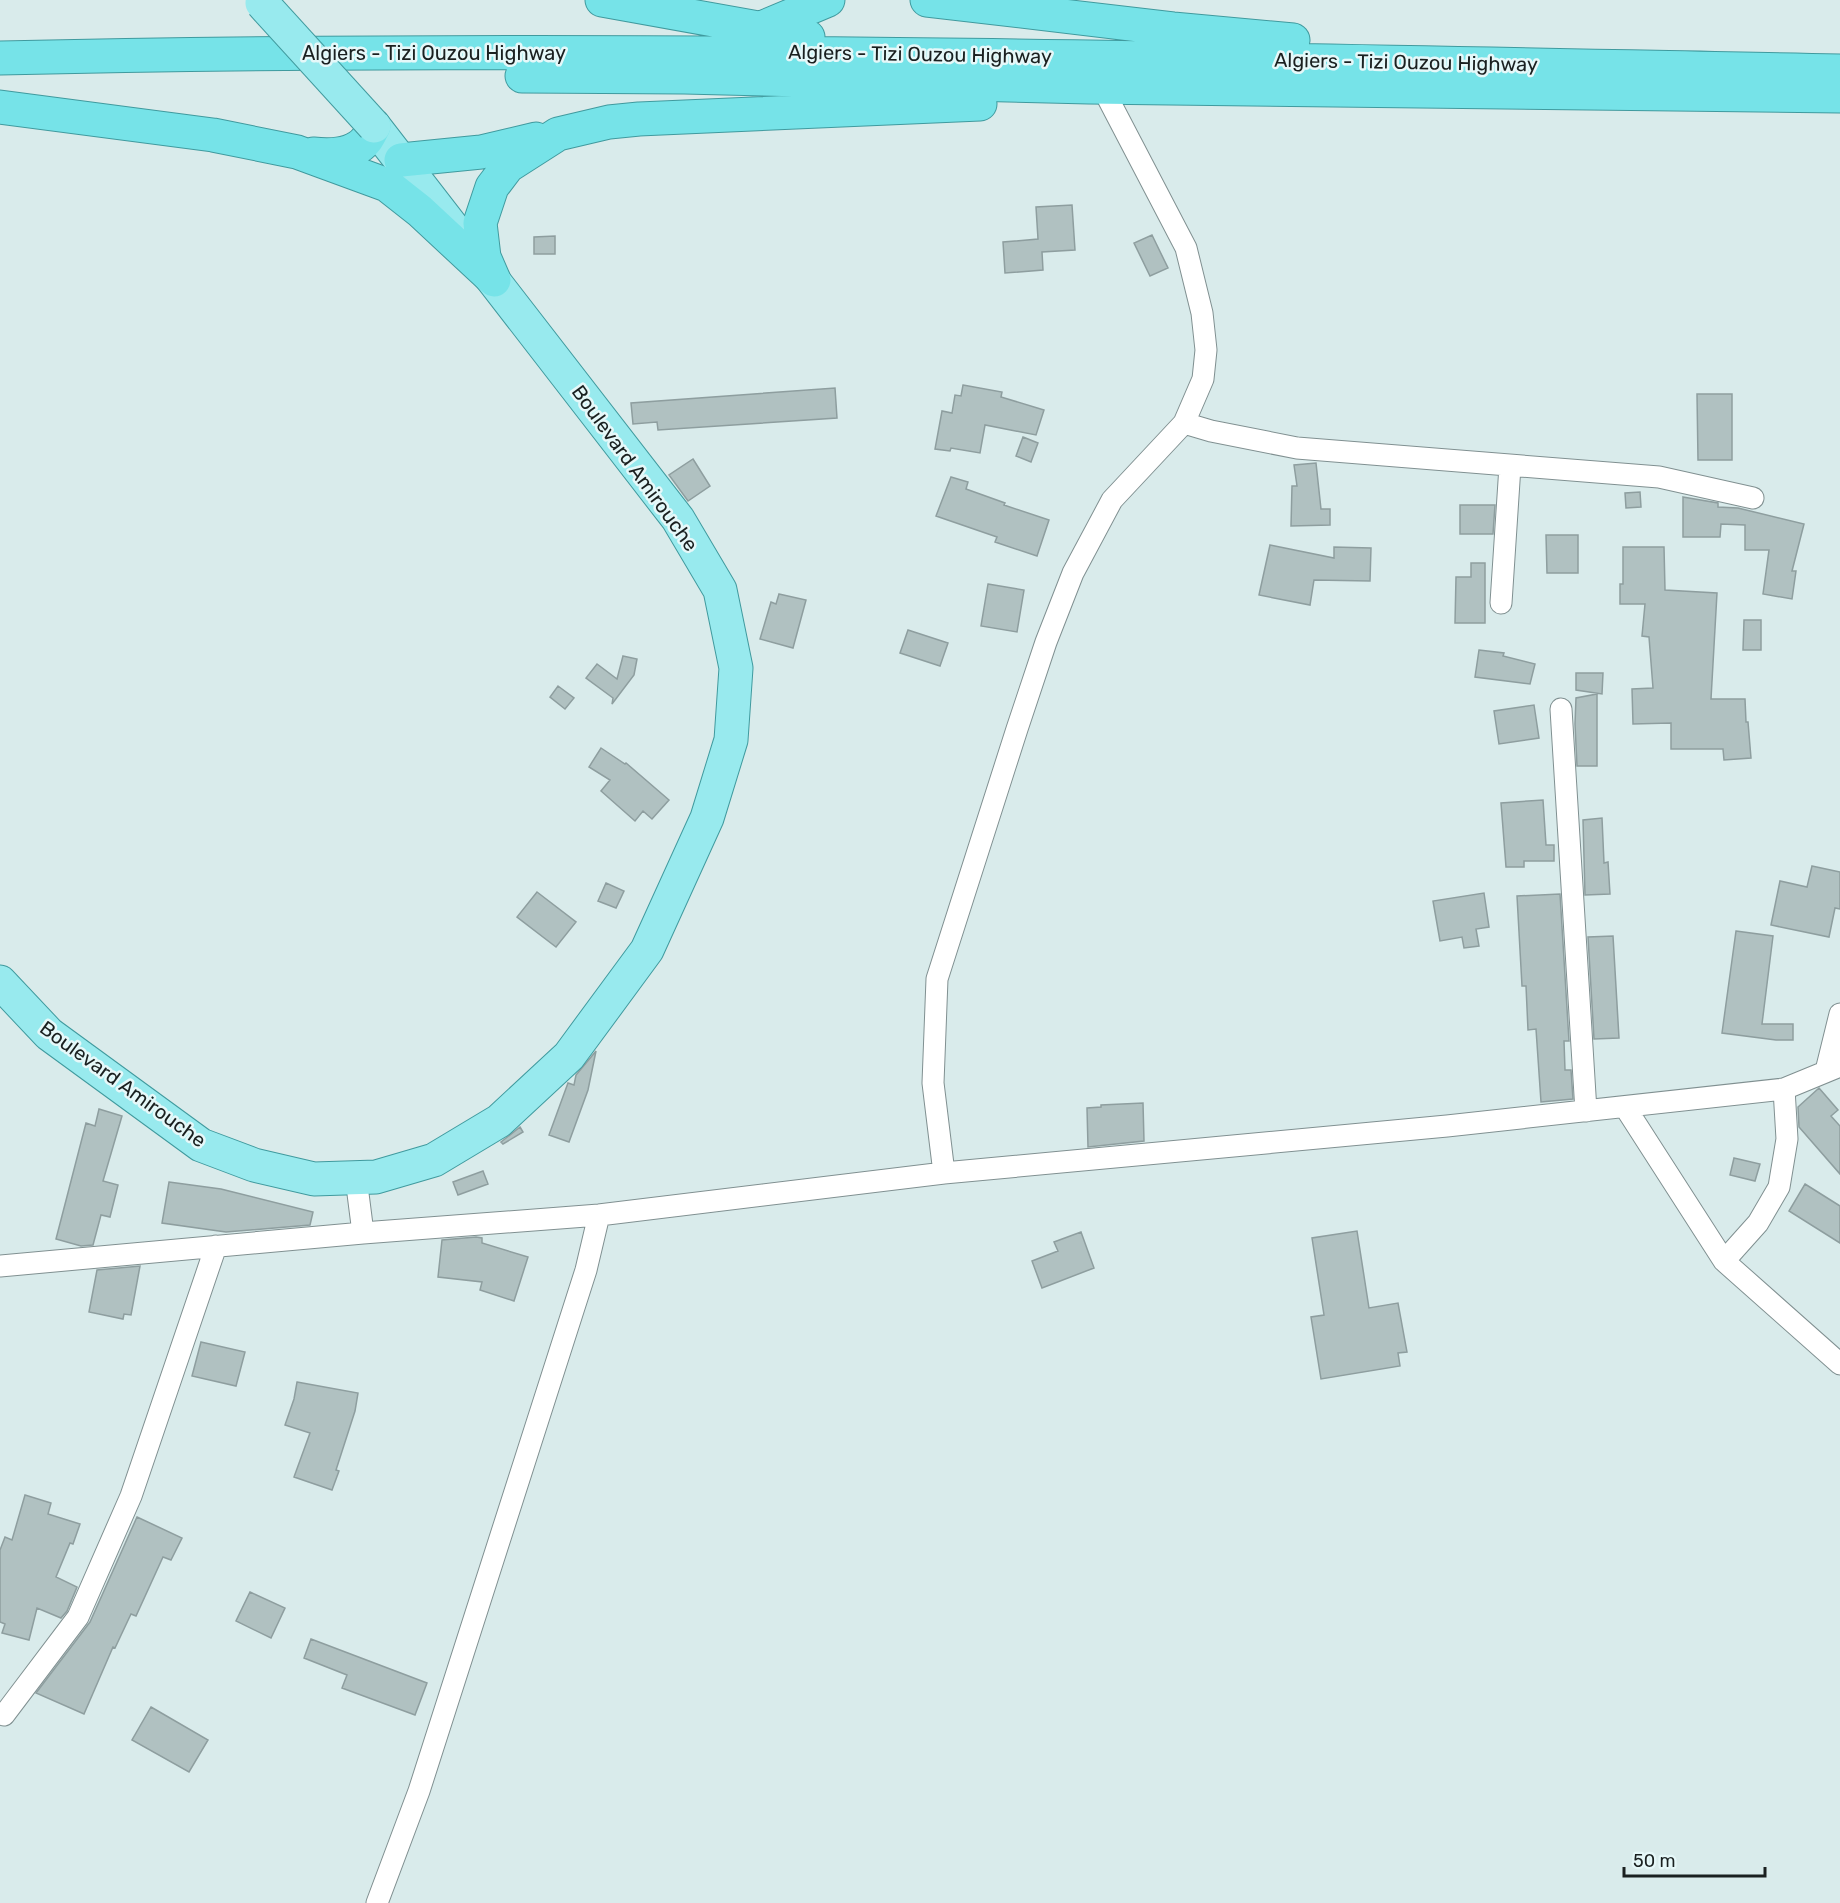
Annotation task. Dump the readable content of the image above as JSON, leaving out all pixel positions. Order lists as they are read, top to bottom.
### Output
{
  "streets": {
    "highway": ["Algiers - Tizi Ouzou Highway"],
    "main road": ["Boulevard Amirouche"]
  },
  "scale_bar": "50 m"
}
